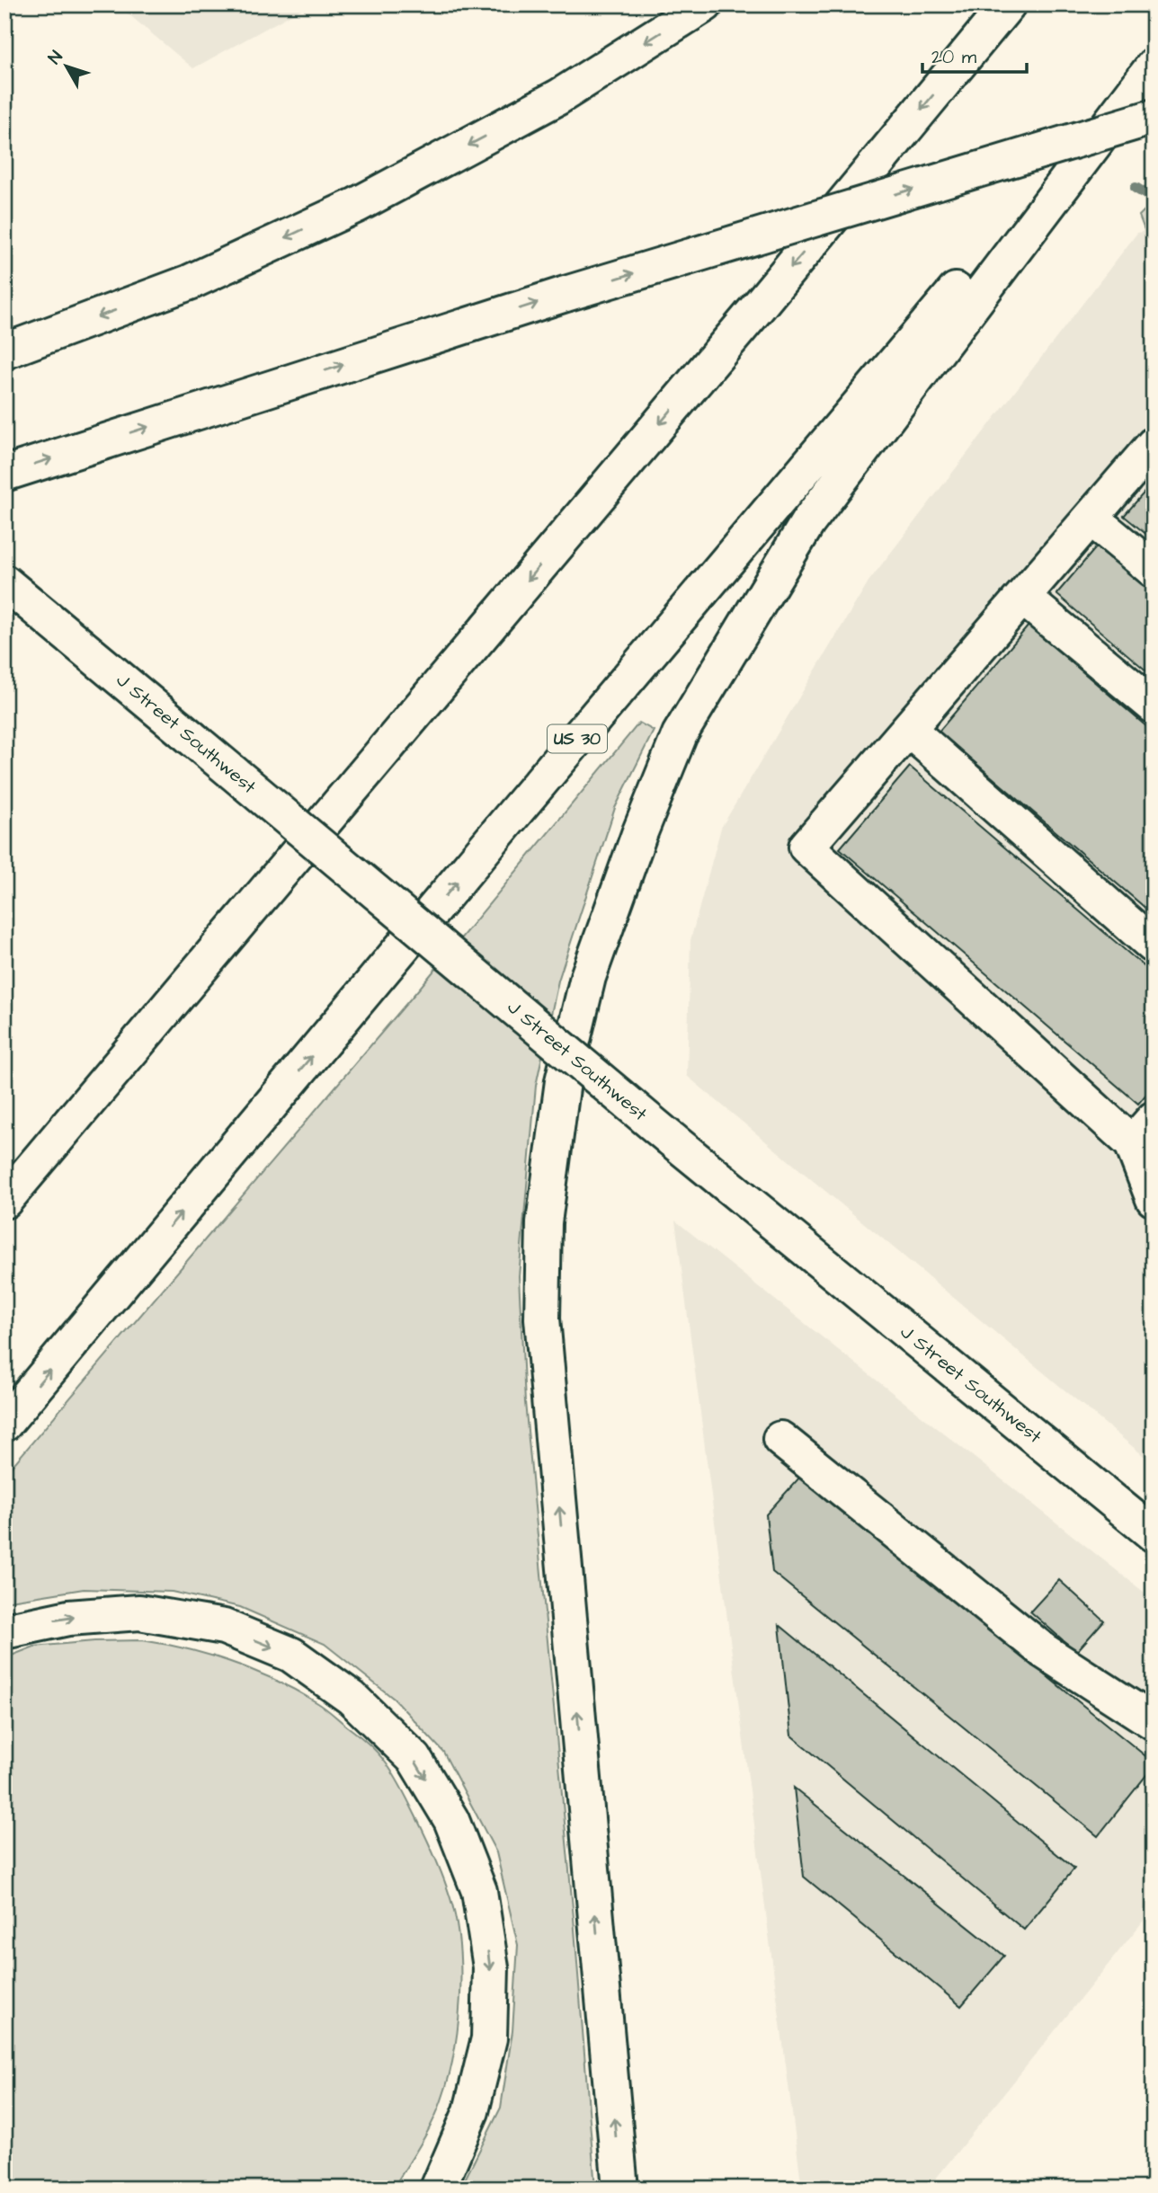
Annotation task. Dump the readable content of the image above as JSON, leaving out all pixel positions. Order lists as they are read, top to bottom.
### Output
{
  "streets": {
    "main road": ["J Street Southwest", "US 30"]
  },
  "scale_bar": "20 m",
  "north": "top left"
}
